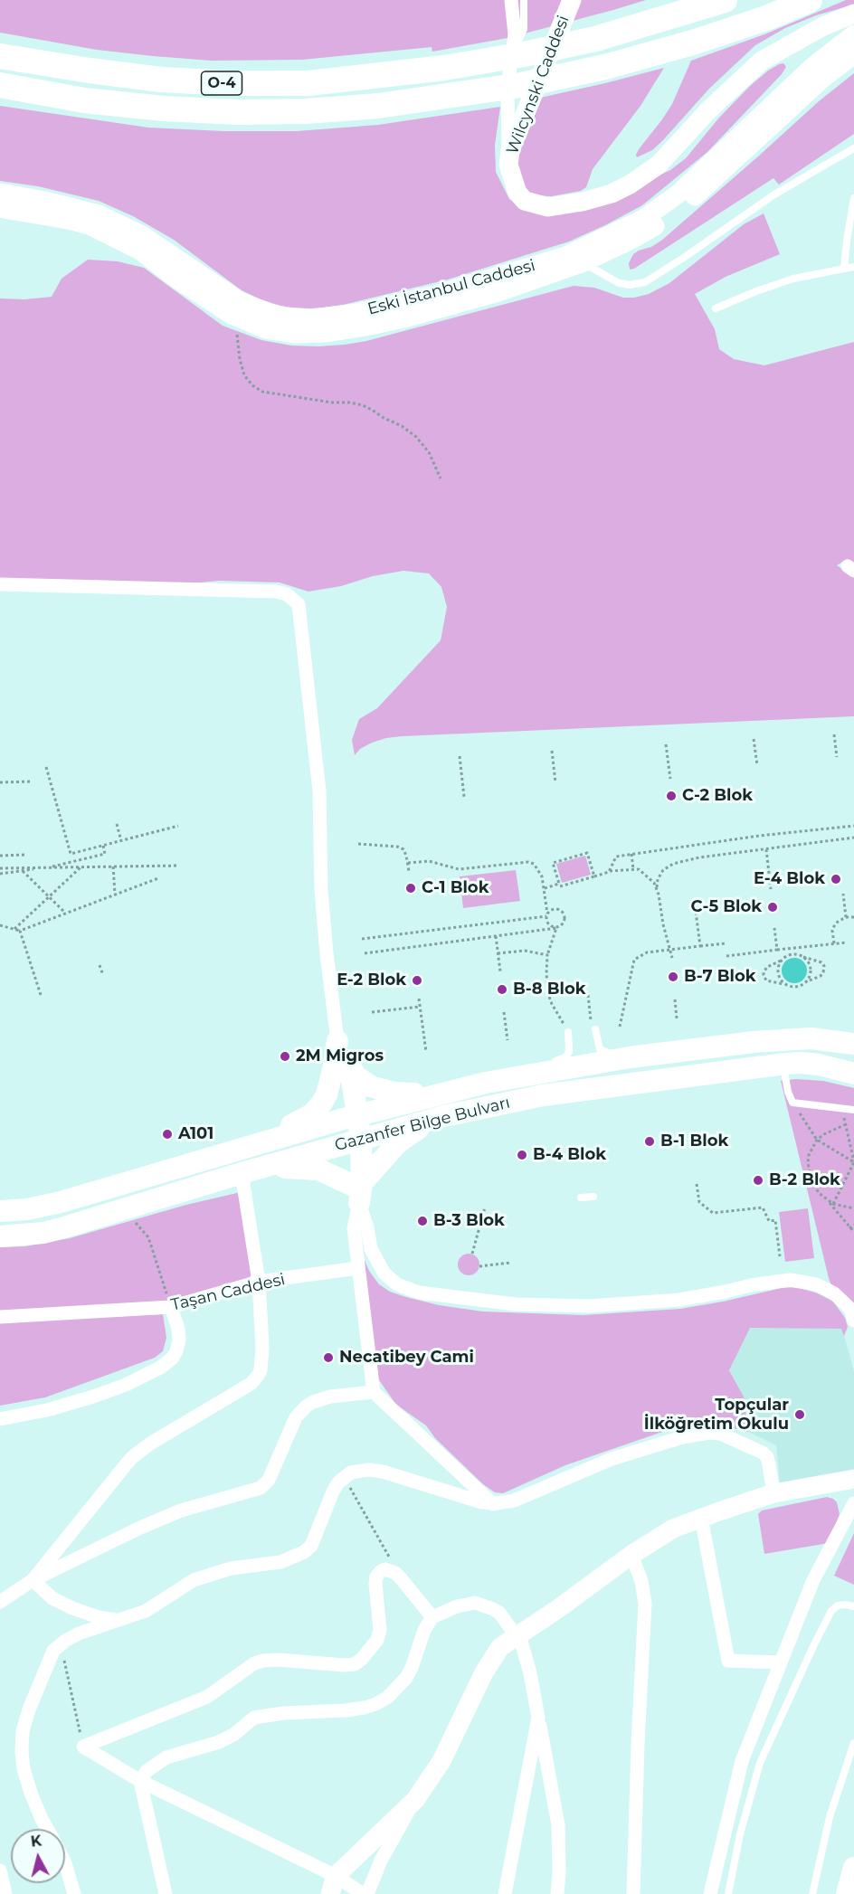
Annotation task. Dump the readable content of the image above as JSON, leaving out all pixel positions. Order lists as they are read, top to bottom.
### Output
{
  "streets": {
    "highway": ["O-4"],
    "main road": ["Wilcynski Caddesi", "Eski İstanbul Caddesi", "Gazanfer Bilge Bulvarı"],
    "street": ["Taşan Caddesi"]
  },
  "places": [
    "C-2 Blok",
    "E-4 Blok",
    "C-1 Blok",
    "C-5 Blok",
    "B-7 Blok",
    "E-2 Blok",
    "B-8 Blok",
    "2M Migros",
    "A101",
    "B-1 Blok",
    "B-4 Blok",
    "B-2 Blok",
    "B-3 Blok",
    "Necatibey Cami",
    "Topçular İlköğretim Okulu"
  ],
  "north": "top"
}
